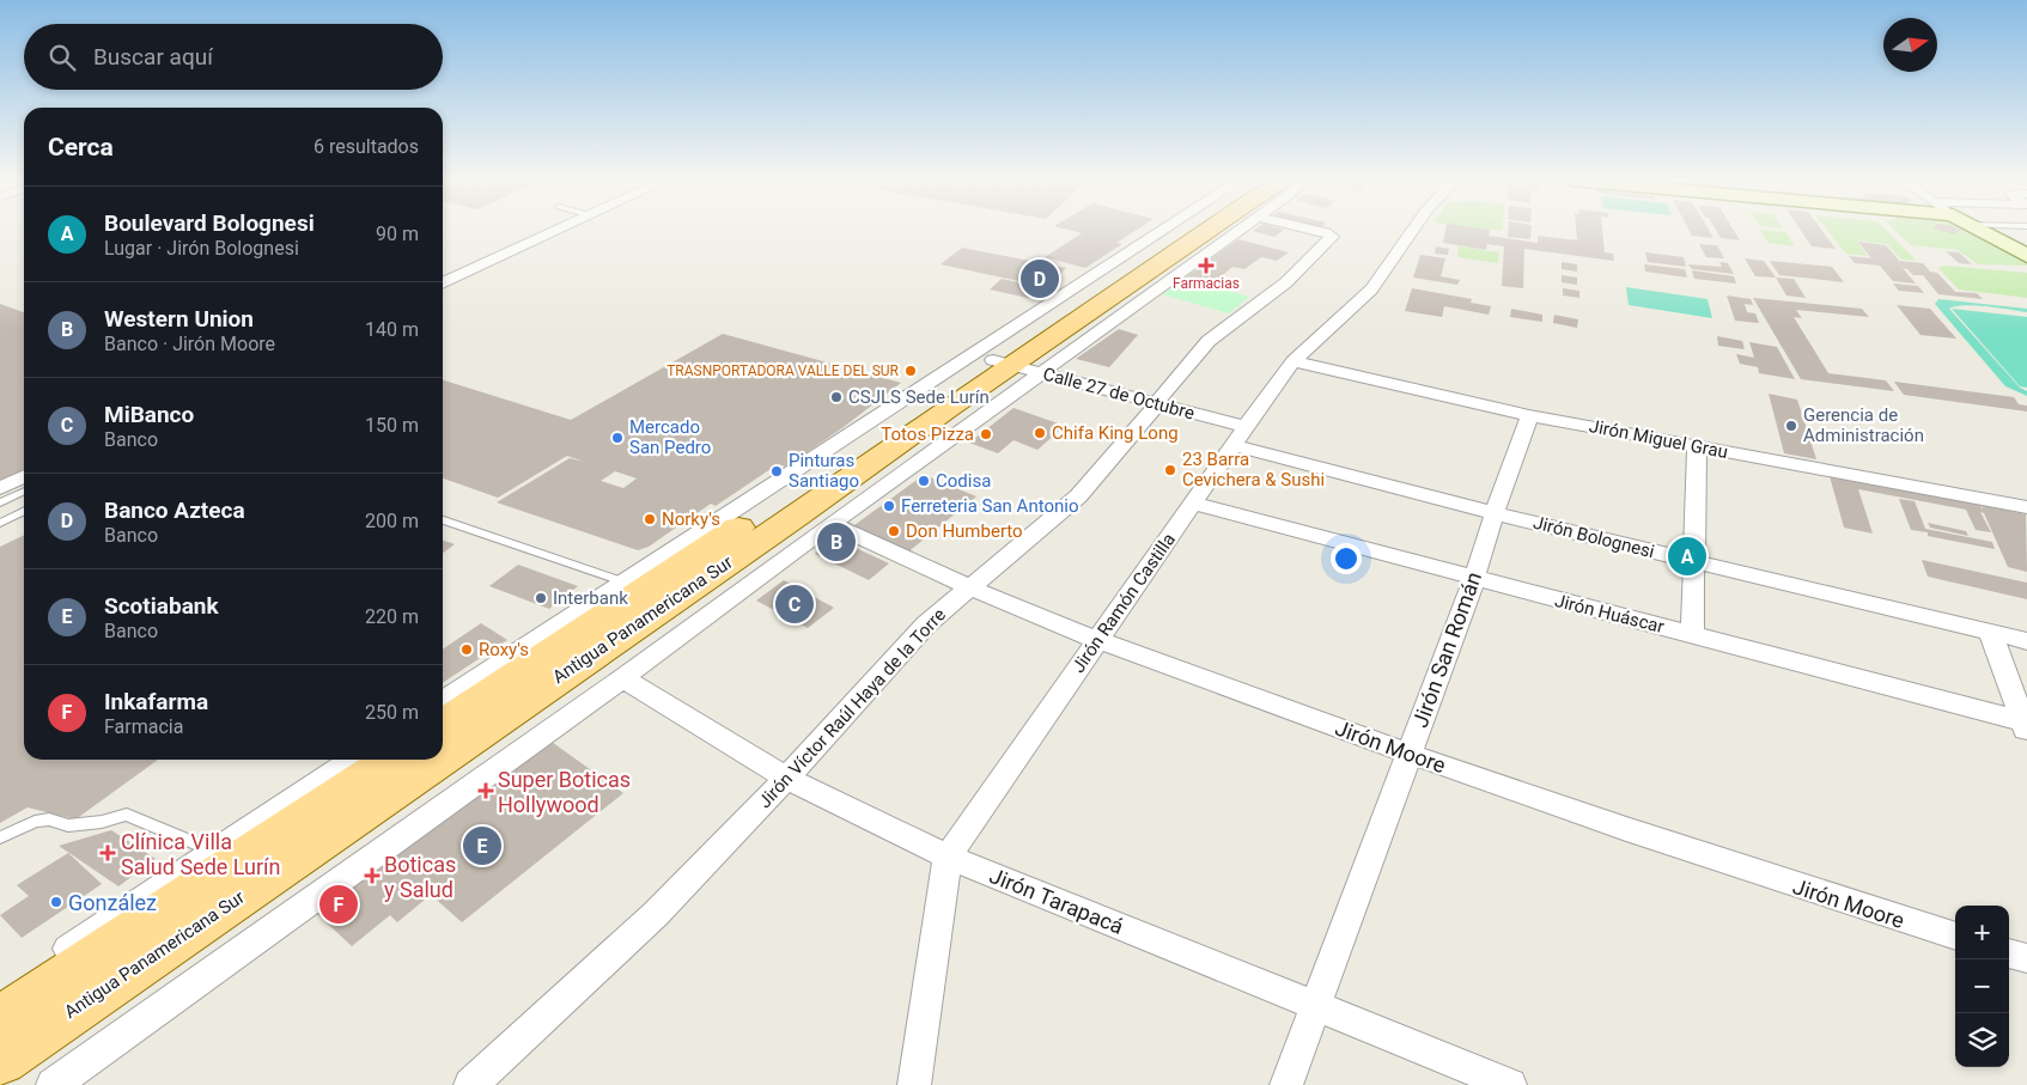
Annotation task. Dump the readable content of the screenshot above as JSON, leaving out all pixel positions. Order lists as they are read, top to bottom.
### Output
{
  "streets": {
    "main road": ["Antigua Panamericana Sur"],
    "street": [
      "Calle 27 de Octubre",
      "Jirón Miguel Grau",
      "Jirón Bolognesi",
      "Jirón Ramón Castilla",
      "Jirón Huáscar",
      "Jirón San Román",
      "Jirón Víctor Raúl Haya de la Torre",
      "Jirón Moore",
      "Jirón Tarapacá"
    ]
  },
  "crossings": [
    ["Calle 27 de Octubre", "Jirón Bolognesi"],
    ["Calle 27 de Octubre", "Jirón Ramón Castilla"],
    ["Calle 27 de Octubre", "Antigua Panamericana Sur"],
    ["Calle 27 de Octubre", "Jirón Víctor Raúl Haya de la Torre"],
    ["Jirón Miguel Grau", "Jirón Ramón Castilla"],
    ["Jirón Miguel Grau", "Jirón San Román"],
    ["Jirón Bolognesi", "Jirón Ramón Castilla"],
    ["Jirón Bolognesi", "Jirón San Román"],
    ["Jirón Ramón Castilla", "Jirón Huáscar"],
    ["Jirón Ramón Castilla", "Jirón Moore"],
    ["Jirón Ramón Castilla", "Jirón Tarapacá"],
    ["Jirón Huáscar", "Jirón San Román"],
    ["Jirón San Román", "Jirón Moore"],
    ["Jirón San Román", "Jirón Tarapacá"],
    ["Jirón Víctor Raúl Haya de la Torre", "Jirón Moore"],
    ["Jirón Víctor Raúl Haya de la Torre", "Jirón Tarapacá"]
  ],
  "places": {
    "health": [
      "Farmacias",
      "Super Boticas Hollywood",
      "Clínica Villa Salud Sede Lurín",
      "Boticas y Salud"
    ],
    "other": [
      "TRASNPORTADORA VALLE DEL SUR",
      "CSJLS Sede Lurín",
      "Gerencia de Administración",
      "Chifa King Long",
      "Totos Pizza",
      "Mercado San Pedro",
      "23 Barra Cevichera & Sushi",
      "Pinturas Santiago",
      "Codisa",
      "Ferreteria San Antonio",
      "Norky's",
      "Don Humberto",
      "Interbank",
      "Roxy's",
      "González"
    ]
  },
  "north": "right",
  "page": {
    "search": "Buscar aquí",
    "heading": ["Cerca", "6 resultados"],
    "list": [
      {
        "mark": "A",
        "name": "Boulevard Bolognesi",
        "note": "Lugar · Jirón Bolognesi",
        "value": "90 m"
      },
      {
        "mark": "B",
        "name": "Western Union",
        "note": "Banco · Jirón Moore",
        "value": "140 m"
      },
      {
        "mark": "C",
        "name": "MiBanco",
        "note": "Banco",
        "value": "150 m"
      },
      {
        "mark": "D",
        "name": "Banco Azteca",
        "note": "Banco",
        "value": "200 m"
      },
      {
        "mark": "E",
        "name": "Scotiabank",
        "note": "Banco",
        "value": "220 m"
      },
      {
        "mark": "F",
        "name": "Inkafarma",
        "note": "Farmacia",
        "value": "250 m"
      }
    ],
    "pins": [
      "D",
      "B",
      "A",
      "C",
      "E",
      "F"
    ],
    "map_buttons": ["+", "−"]
  }
}
